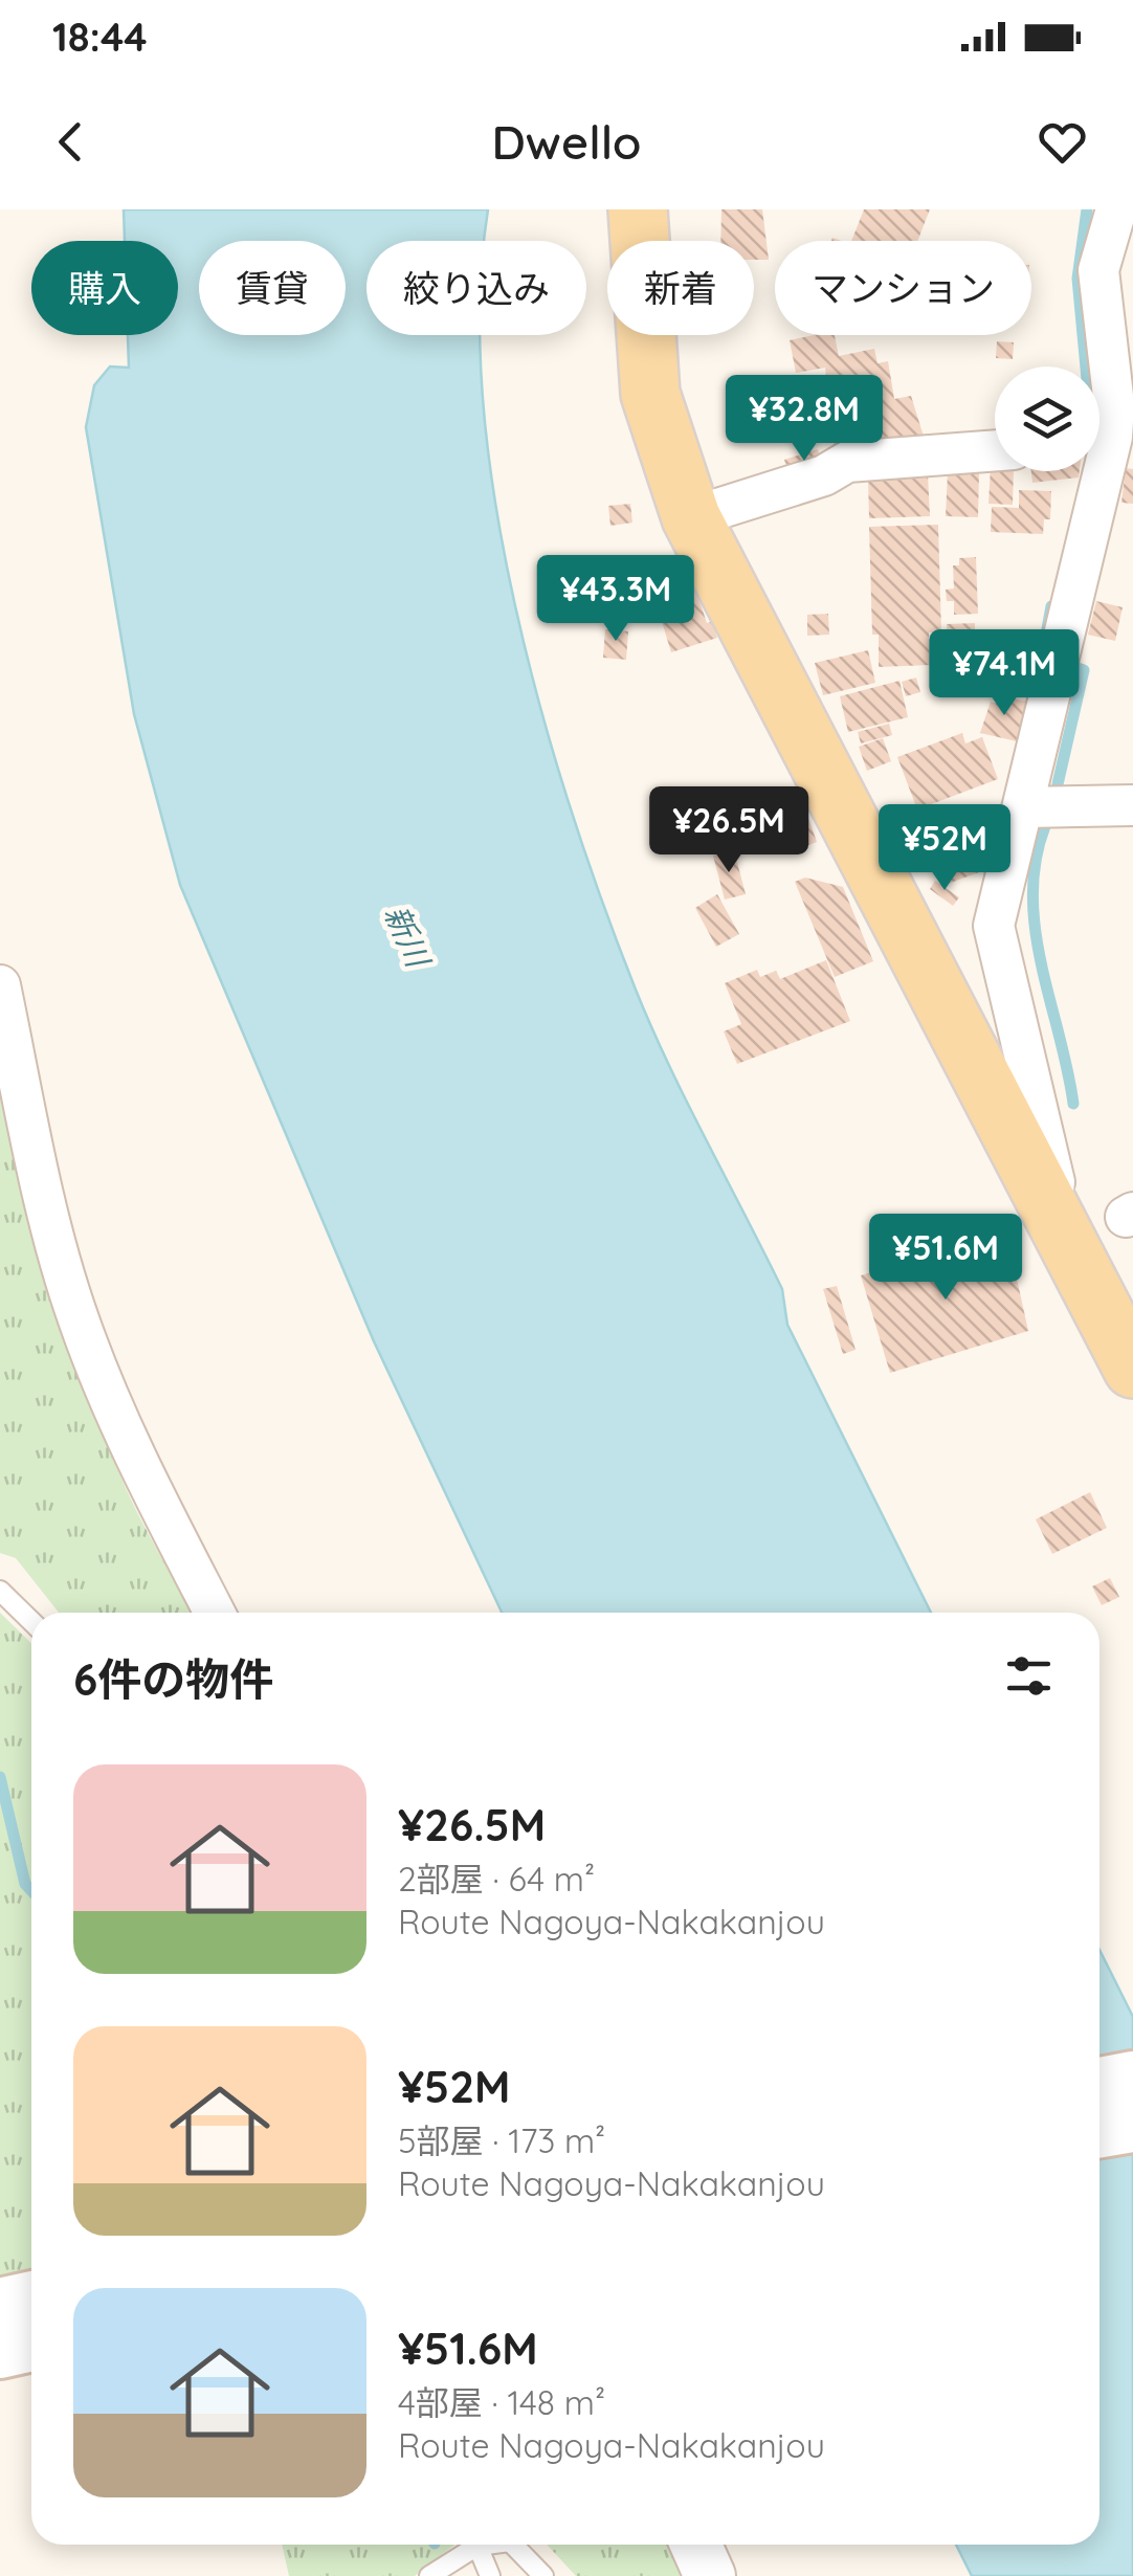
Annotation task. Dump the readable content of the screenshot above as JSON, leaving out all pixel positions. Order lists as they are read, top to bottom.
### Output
{
  "water": ["新川"],
  "page": {
    "status": "18:44",
    "header": "Dwello",
    "chip": [
      "購入",
      "賃貸",
      "絞り込み",
      "新着",
      "マンション"
    ],
    "price": [
      "¥32.8M",
      "¥43.3M",
      "¥74.1M",
      "¥26.5M",
      "¥52M",
      "¥51.6M"
    ],
    "heading": "6件の物件",
    "list": [
      {
        "name": "¥26.5M",
        "note": "2部屋 · 64 m² · Route Nagoya-Nakakanjou"
      },
      {
        "name": "¥52M",
        "note": "5部屋 · 173 m² · Route Nagoya-Nakakanjou"
      },
      {
        "name": "¥51.6M",
        "note": "4部屋 · 148 m² · Route Nagoya-Nakakanjou"
      }
    ]
  }
}
